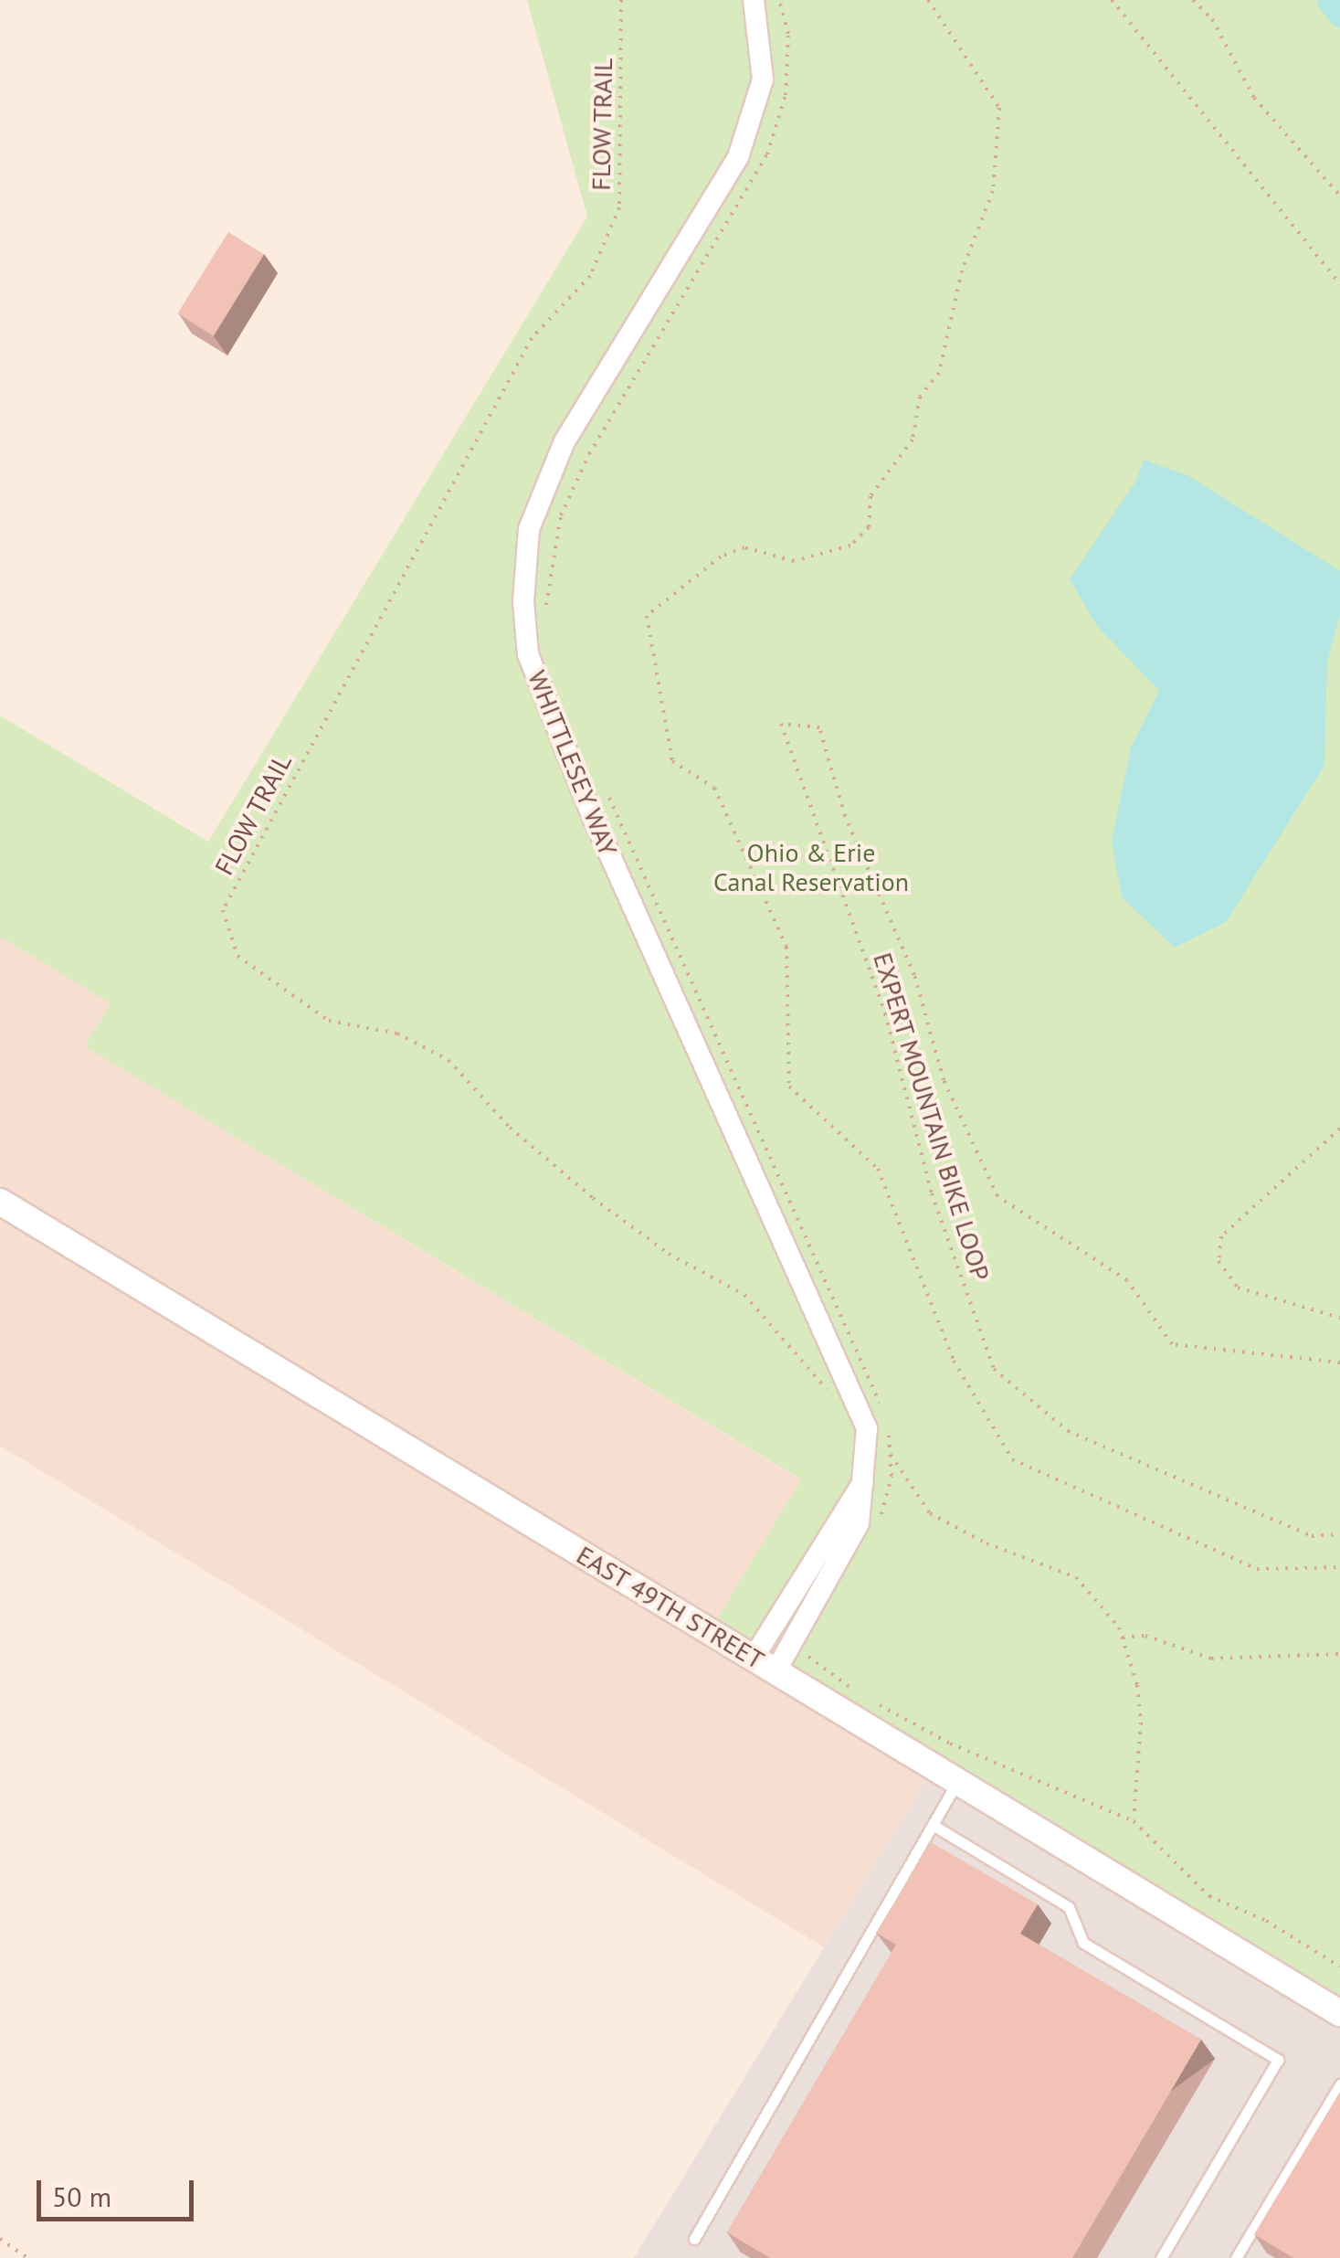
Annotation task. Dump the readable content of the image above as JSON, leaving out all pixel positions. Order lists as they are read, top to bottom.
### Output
{
  "streets": {
    "street": ["WHITTLESEY WAY", "EAST 49TH STREET"],
    "path": ["FLOW TRAIL", "EXPERT MOUNTAIN BIKE LOOP"]
  },
  "crossings": [
    ["FLOW TRAIL", "WHITTLESEY WAY"],
    ["WHITTLESEY WAY", "EAST 49TH STREET"]
  ],
  "parks": ["Ohio & Erie Canal Reservation"],
  "scale_bar": "50 m"
}
